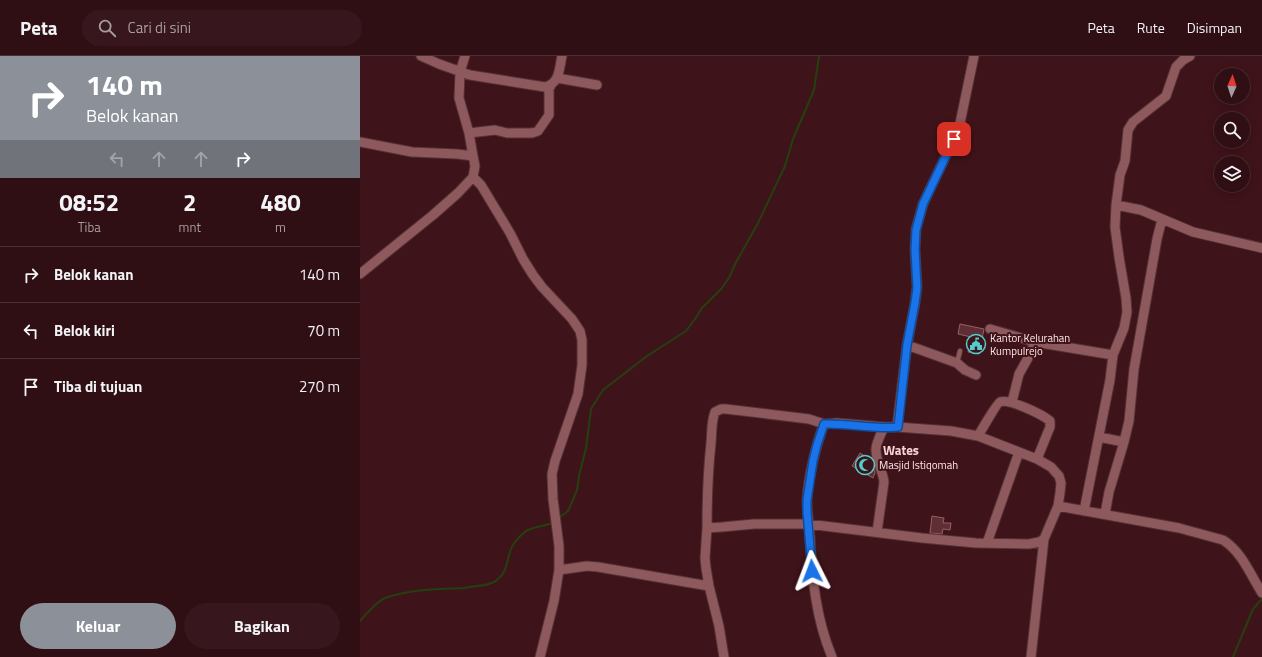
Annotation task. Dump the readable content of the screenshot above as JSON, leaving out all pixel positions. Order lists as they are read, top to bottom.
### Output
{
  "districts": ["Wates"],
  "places": {
    "public building": ["Kantor Kelurahan Kumpulrejo"],
    "mosque": ["Masjid Istiqomah"]
  },
  "north": "top",
  "page": {
    "header": "Peta",
    "search": "Cari di sini",
    "nav": ["Peta", "Rute", "Disimpan"],
    "turn": ["140 m", "Belok kanan"],
    "eta": [
      "08:52",
      "Tiba",
      "2",
      "mnt",
      "480",
      "m"
    ],
    "list": [
      {
        "name": "Belok kanan",
        "value": "140 m"
      },
      {
        "name": "Belok kiri",
        "value": "70 m"
      },
      {
        "name": "Tiba di tujuan",
        "value": "270 m"
      }
    ],
    "buttons": ["Keluar", "Bagikan"]
  }
}
